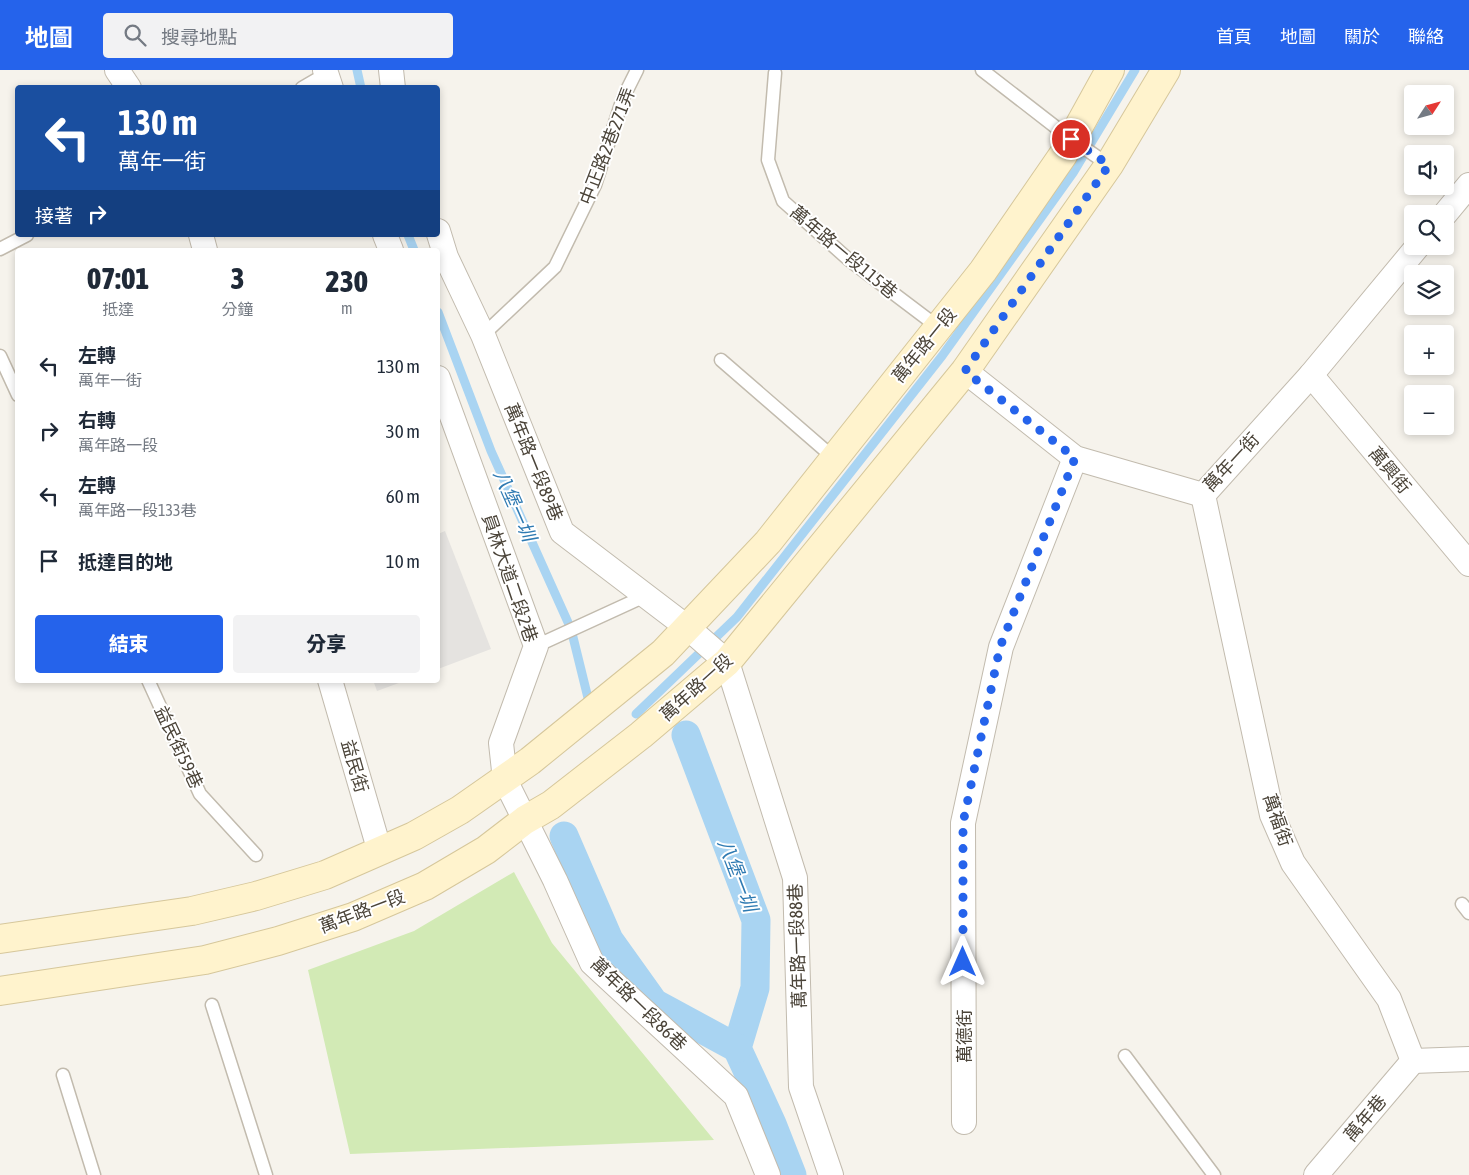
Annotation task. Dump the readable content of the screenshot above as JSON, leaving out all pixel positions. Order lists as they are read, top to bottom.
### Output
{
  "streets": {
    "street": [
      "萬年路一段",
      "萬年路一段89巷",
      "萬年一街",
      "萬興街",
      "員林大道二段2巷",
      "益民街",
      "萬福街",
      "萬年路一段88巷",
      "萬年路一段86巷",
      "萬德街",
      "萬年巷"
    ],
    "lane": ["中正路2巷271弄", "萬年路一段115巷", "益民街59巷"]
  },
  "crossings": [
    ["中正路2巷271弄", "萬年路一段89巷"],
    ["萬年路一段115巷", "萬年路一段"],
    ["萬年路一段", "萬年路一段89巷"],
    ["萬年路一段", "萬年一街"],
    ["萬年路一段", "員林大道二段2巷"],
    ["萬年路一段", "益民街"],
    ["萬年路一段", "萬年路一段88巷"],
    ["萬年路一段", "萬年路一段86巷"],
    ["萬年路一段89巷", "萬年路一段88巷"],
    ["萬年一街", "萬興街"],
    ["萬年一街", "萬福街"],
    ["萬年一街", "萬德街"],
    ["員林大道二段2巷", "萬年路一段86巷"],
    ["萬福街", "萬年巷"]
  ],
  "water": ["八堡一圳"],
  "north": "top right",
  "page": {
    "header": "地圖",
    "search": "搜尋地點",
    "nav": [
      "首頁",
      "地圖",
      "關於",
      "聯絡"
    ],
    "map_buttons": ["+", "−"],
    "turn": ["130 m", "萬年一街"],
    "then": "接著",
    "eta": [
      "07:01",
      "抵達",
      "3",
      "分鐘",
      "230",
      "m"
    ],
    "list": [
      {
        "name": "左轉",
        "note": "萬年一街",
        "value": "130 m"
      },
      {
        "name": "右轉",
        "note": "萬年路一段",
        "value": "30 m"
      },
      {
        "name": "左轉",
        "note": "萬年路一段133巷",
        "value": "60 m"
      },
      {
        "name": "抵達目的地",
        "value": "10 m"
      }
    ],
    "buttons": ["結束", "分享"]
  }
}
